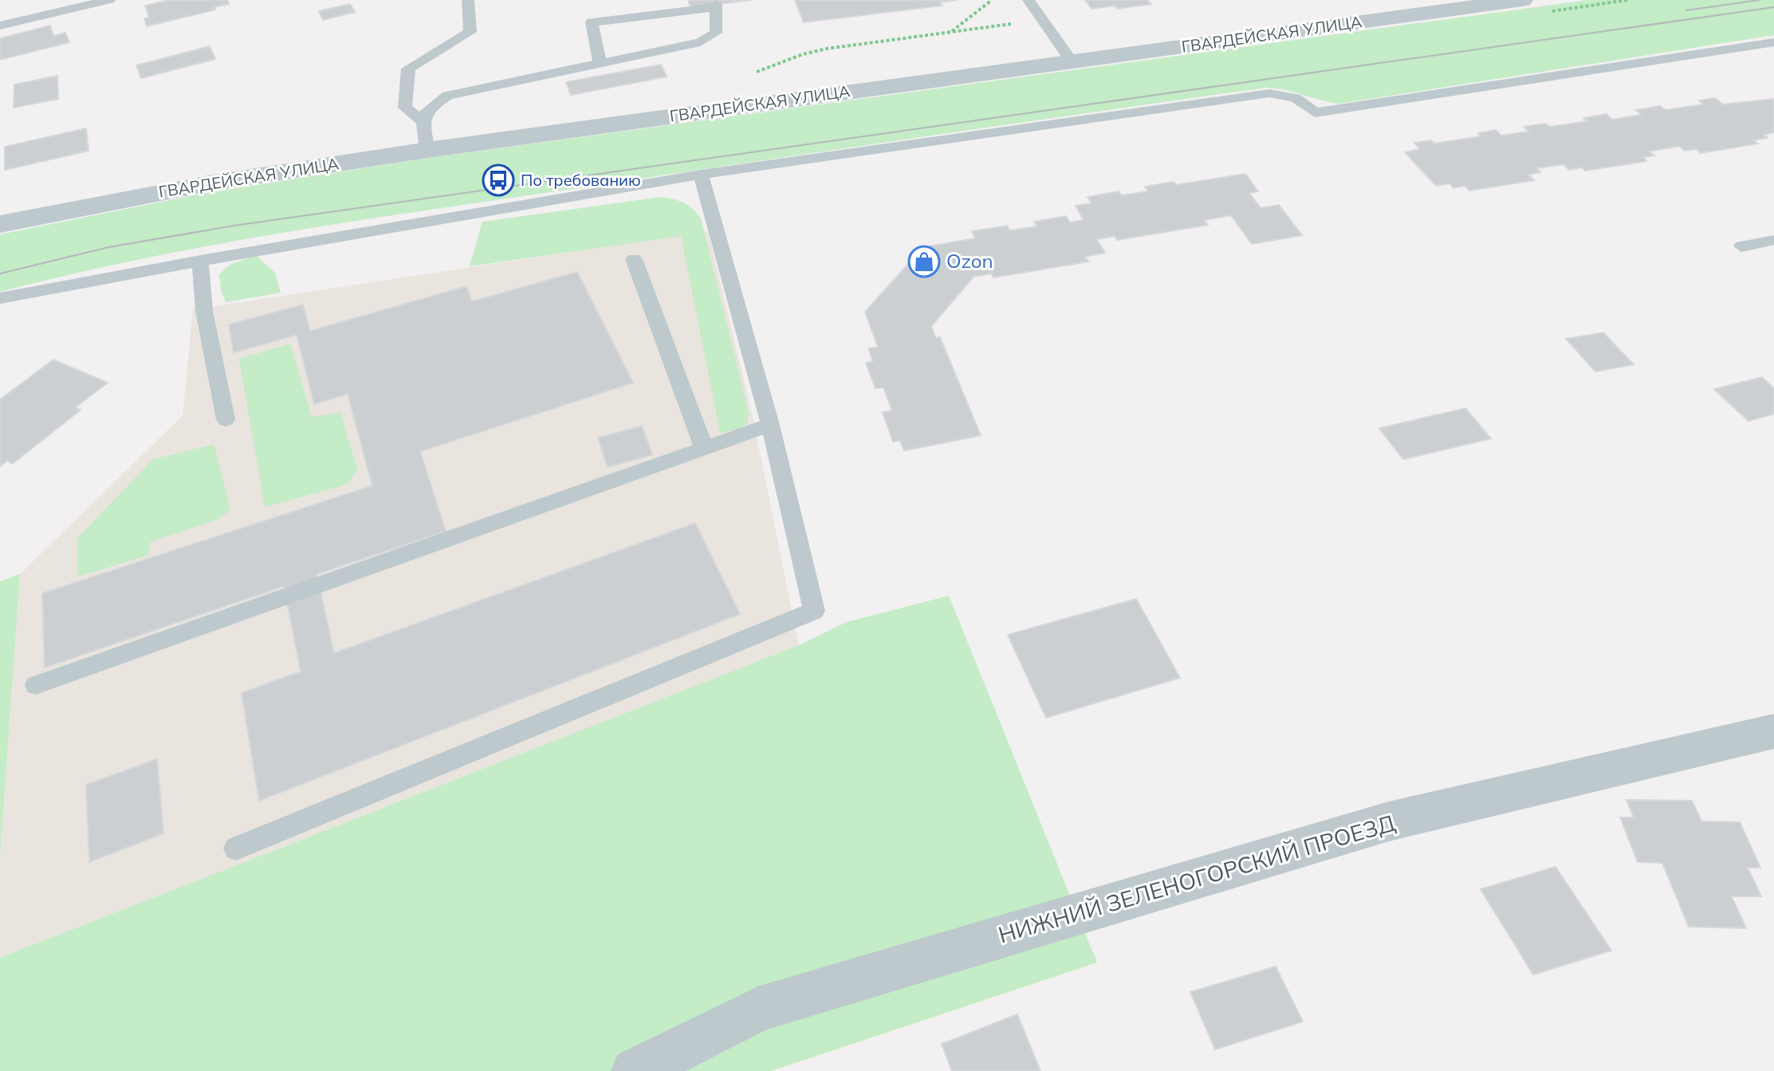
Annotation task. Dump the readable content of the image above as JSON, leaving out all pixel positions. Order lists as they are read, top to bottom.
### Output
{
  "streets": {
    "street": ["ГВАРДЕЙСКАЯ УЛИЦА", "НИЖНИЙ ЗЕЛЕНОГОРСКИЙ ПРОЕЗД"]
  },
  "places": {
    "bus stop": ["По требованию"],
    "shop": ["Ozon"]
  }
}
